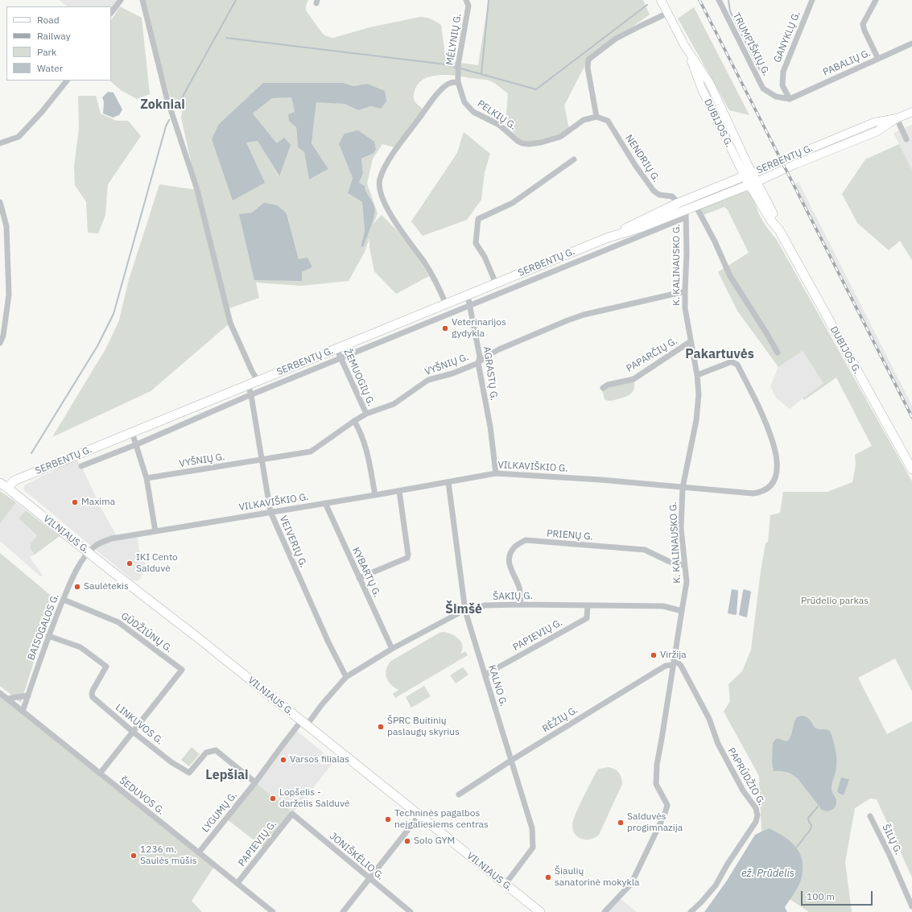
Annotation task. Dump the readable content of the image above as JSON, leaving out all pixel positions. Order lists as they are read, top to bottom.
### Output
{
  "streets": {
    "main road": ["DUBIJOS G.", "SERBENTŲ G.", "VILNIAUS G."],
    "street": [
      "GANYKLŲ G.",
      "MĖLYNIŲ G.",
      "TRUMPIŠKIŲ G.",
      "PABALIŲ G.",
      "PELKIŲ G.",
      "NENDRIŲ G.",
      "K. KALINAUSKO G.",
      "PAPARČIŲ G.",
      "VYŠNIŲ G.",
      "AGRASTŲ G.",
      "ŽEMUOGIŲ G.",
      "VILKAVIŠKIO G.",
      "PRIENŲ G.",
      "VEIVERIŲ G.",
      "KYBARTŲ G.",
      "ŠAKIŲ G.",
      "BAISOGALOS G.",
      "GŪDŽIŪNŲ G.",
      "PAPIEVIŲ G.",
      "KALNO G.",
      "RĖŽIŲ G.",
      "LINKUVOS G.",
      "PAPRŪDŽIO G.",
      "ŠEDUVOS G.",
      "LYGUMŲ G.",
      "ŠILŲ G.",
      "JONIŠKĖLIO G."
    ]
  },
  "crossings": [
    ["GANYKLŲ G.", "TRUMPIŠKIŲ G."],
    ["GANYKLŲ G.", "PABALIŲ G."],
    ["MĖLYNIŲ G.", "PELKIŲ G."],
    ["TRUMPIŠKIŲ G.", "PABALIŲ G."],
    ["PELKIŲ G.", "NENDRIŲ G."],
    ["DUBIJOS G.", "SERBENTŲ G."],
    ["NENDRIŲ G.", "SERBENTŲ G."],
    ["SERBENTŲ G.", "K. KALINAUSKO G."],
    ["SERBENTŲ G.", "AGRASTŲ G."],
    ["SERBENTŲ G.", "ŽEMUOGIŲ G."],
    ["SERBENTŲ G.", "VILNIAUS G."],
    ["SERBENTŲ G.", "VEIVERIŲ G."],
    ["K. KALINAUSKO G.", "PAPARČIŲ G."],
    ["K. KALINAUSKO G.", "VYŠNIŲ G."],
    ["K. KALINAUSKO G.", "VILKAVIŠKIO G."],
    ["K. KALINAUSKO G.", "PRIENŲ G."],
    ["K. KALINAUSKO G.", "ŠAKIŲ G."],
    ["K. KALINAUSKO G.", "RĖŽIŲ G."],
    ["K. KALINAUSKO G.", "PAPRŪDŽIO G."],
    ["VYŠNIŲ G.", "AGRASTŲ G."],
    ["VYŠNIŲ G.", "ŽEMUOGIŲ G."],
    ["VYŠNIŲ G.", "VEIVERIŲ G."],
    ["AGRASTŲ G.", "VILKAVIŠKIO G."],
    ["VILKAVIŠKIO G.", "VILNIAUS G."],
    ["VILKAVIŠKIO G.", "VEIVERIŲ G."],
    ["VILKAVIŠKIO G.", "KYBARTŲ G."],
    ["VILKAVIŠKIO G.", "BAISOGALOS G."],
    ["VILKAVIŠKIO G.", "KALNO G."],
    ["VILNIAUS G.", "ŠAKIŲ G."],
    ["VILNIAUS G.", "BAISOGALOS G."],
    ["VILNIAUS G.", "KALNO G."],
    ["VILNIAUS G.", "LYGUMŲ G."],
    ["PRIENŲ G.", "ŠAKIŲ G."],
    ["VEIVERIŲ G.", "ŠAKIŲ G."],
    ["KYBARTŲ G.", "ŠAKIŲ G."],
    ["ŠAKIŲ G.", "PAPIEVIŲ G."],
    ["ŠAKIŲ G.", "KALNO G."],
    ["ŠAKIŲ G.", "LYGUMŲ G."],
    ["BAISOGALOS G.", "GŪDŽIŪNŲ G."],
    ["BAISOGALOS G.", "LINKUVOS G."],
    ["BAISOGALOS G.", "ŠEDUVOS G."],
    ["GŪDŽIŪNŲ G.", "LINKUVOS G."],
    ["PAPIEVIŲ G.", "KALNO G."],
    ["PAPIEVIŲ G.", "ŠEDUVOS G."],
    ["PAPIEVIŲ G.", "JONIŠKĖLIO G."],
    ["KALNO G.", "RĖŽIŲ G."],
    ["RĖŽIŲ G.", "PAPRŪDŽIO G."],
    ["LINKUVOS G.", "LYGUMŲ G."],
    ["ŠEDUVOS G.", "LYGUMŲ G."]
  ],
  "districts": [
    "Zokniai",
    "Pakartuvės",
    "Šimšė",
    "Lepšiai"
  ],
  "water": ["ež. Prūdelis"],
  "parks": ["Prūdelio parkas"],
  "places": [
    "Veterinarijos gydykla",
    "Maxima",
    "IKI Cento Salduvė",
    "Saulėtekis",
    "Viržija",
    "ŠPRC Buitinių paslaugų skyrius",
    "Varsos filialas",
    "Lopšelis - darželis Salduvė",
    "Techninės pagalbos neįgaliesiems centras",
    "Salduvės progimnazija",
    "Solo GYM",
    "1236 m. Saulės mūšis",
    "Šiaulių sanatorinė mokykla"
  ],
  "legend": [
    "Road",
    "Railway",
    "Park",
    "Water"
  ],
  "scale_bar": "100 m"
}
